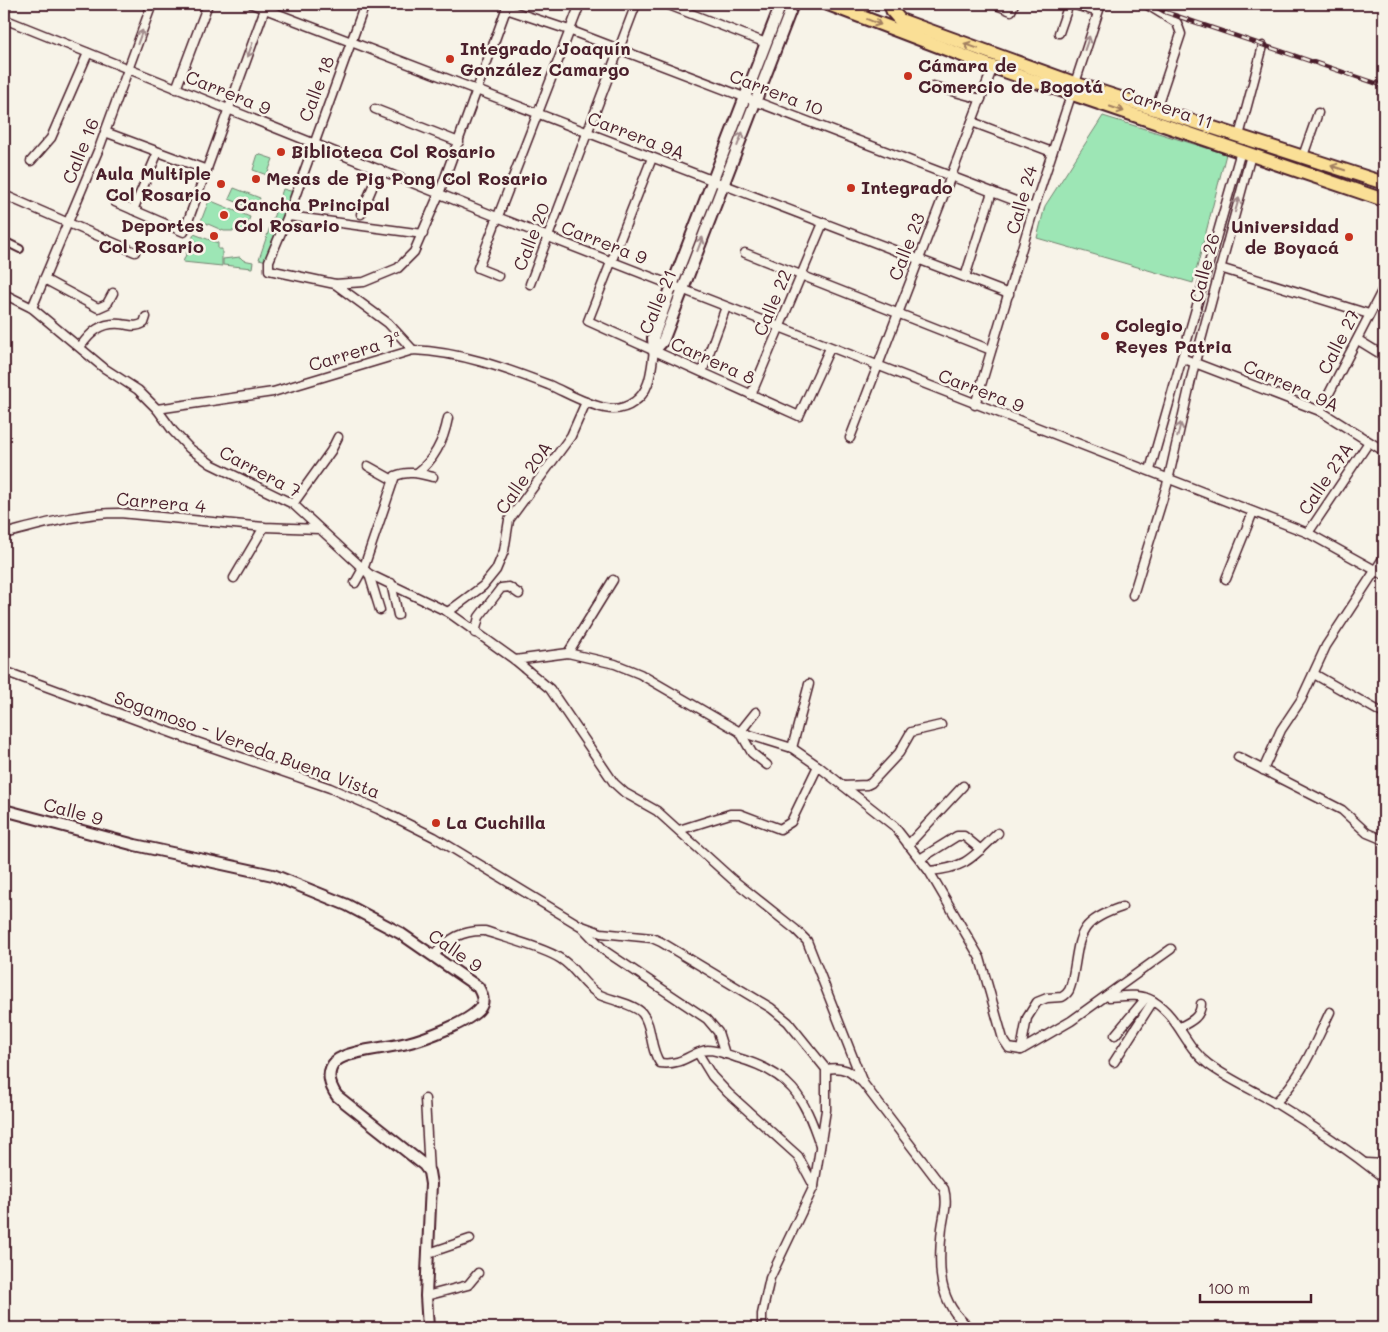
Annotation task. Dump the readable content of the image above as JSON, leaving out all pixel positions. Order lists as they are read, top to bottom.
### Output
{
  "streets": {
    "main road": ["Carrera 11"],
    "street": [
      "Calle 18",
      "Carrera 9",
      "Carrera 10",
      "Carrera 9A",
      "Calle 16",
      "Calle 24",
      "Calle 20",
      "Calle 23",
      "Calle 26",
      "Calle 21",
      "Calle 22",
      "Calle 27",
      "Carrera 7ª",
      "Carrera 8",
      "Carrera 7",
      "Calle 20A",
      "Calle 27A",
      "Carrera 4",
      "Sogamoso - Vereda Buena Vista",
      "Calle 9"
    ]
  },
  "crossings": [
    ["Calle 18", "Carrera 9"],
    ["Calle 18", "Carrera 9A"],
    ["Carrera 9", "Calle 16"],
    ["Carrera 9", "Calle 24"],
    ["Carrera 9", "Calle 20"],
    ["Carrera 9", "Calle 23"],
    ["Carrera 9", "Calle 26"],
    ["Carrera 9", "Calle 21"],
    ["Carrera 9", "Calle 22"],
    ["Carrera 9", "Carrera 8"],
    ["Carrera 9", "Calle 27A"],
    ["Carrera 10", "Calle 24"],
    ["Carrera 10", "Calle 20"],
    ["Carrera 10", "Calle 23"],
    ["Carrera 10", "Calle 21"],
    ["Carrera 11", "Calle 24"],
    ["Carrera 11", "Calle 23"],
    ["Carrera 11", "Calle 26"],
    ["Carrera 9A", "Calle 24"],
    ["Carrera 9A", "Calle 20"],
    ["Carrera 9A", "Calle 23"],
    ["Carrera 9A", "Calle 26"],
    ["Carrera 9A", "Calle 21"],
    ["Carrera 9A", "Calle 22"],
    ["Carrera 9A", "Calle 27"],
    ["Carrera 9A", "Calle 27A"],
    ["Calle 16", "Carrera 7"],
    ["Calle 21", "Carrera 7ª"],
    ["Calle 21", "Carrera 8"],
    ["Calle 22", "Carrera 8"],
    ["Carrera 7ª", "Carrera 8"],
    ["Carrera 7ª", "Carrera 7"],
    ["Carrera 7ª", "Calle 20A"],
    ["Carrera 7", "Calle 20A"],
    ["Carrera 7", "Carrera 4"]
  ],
  "places": [
    "Integrado Joaquín González Camargo",
    "Cámara de Comercio de Bogotá",
    "Biblioteca Col Rosario",
    "Mesas de Pig Pong Col Rosario",
    "Aula Multiple Col Rosario",
    "Integrado",
    "Cancha Principal Col Rosario",
    "Deportes Col Rosario",
    "Universidad de Boyacá",
    "Colegio Reyes Patria",
    "La Cuchilla"
  ],
  "scale_bar": "100 m"
}
